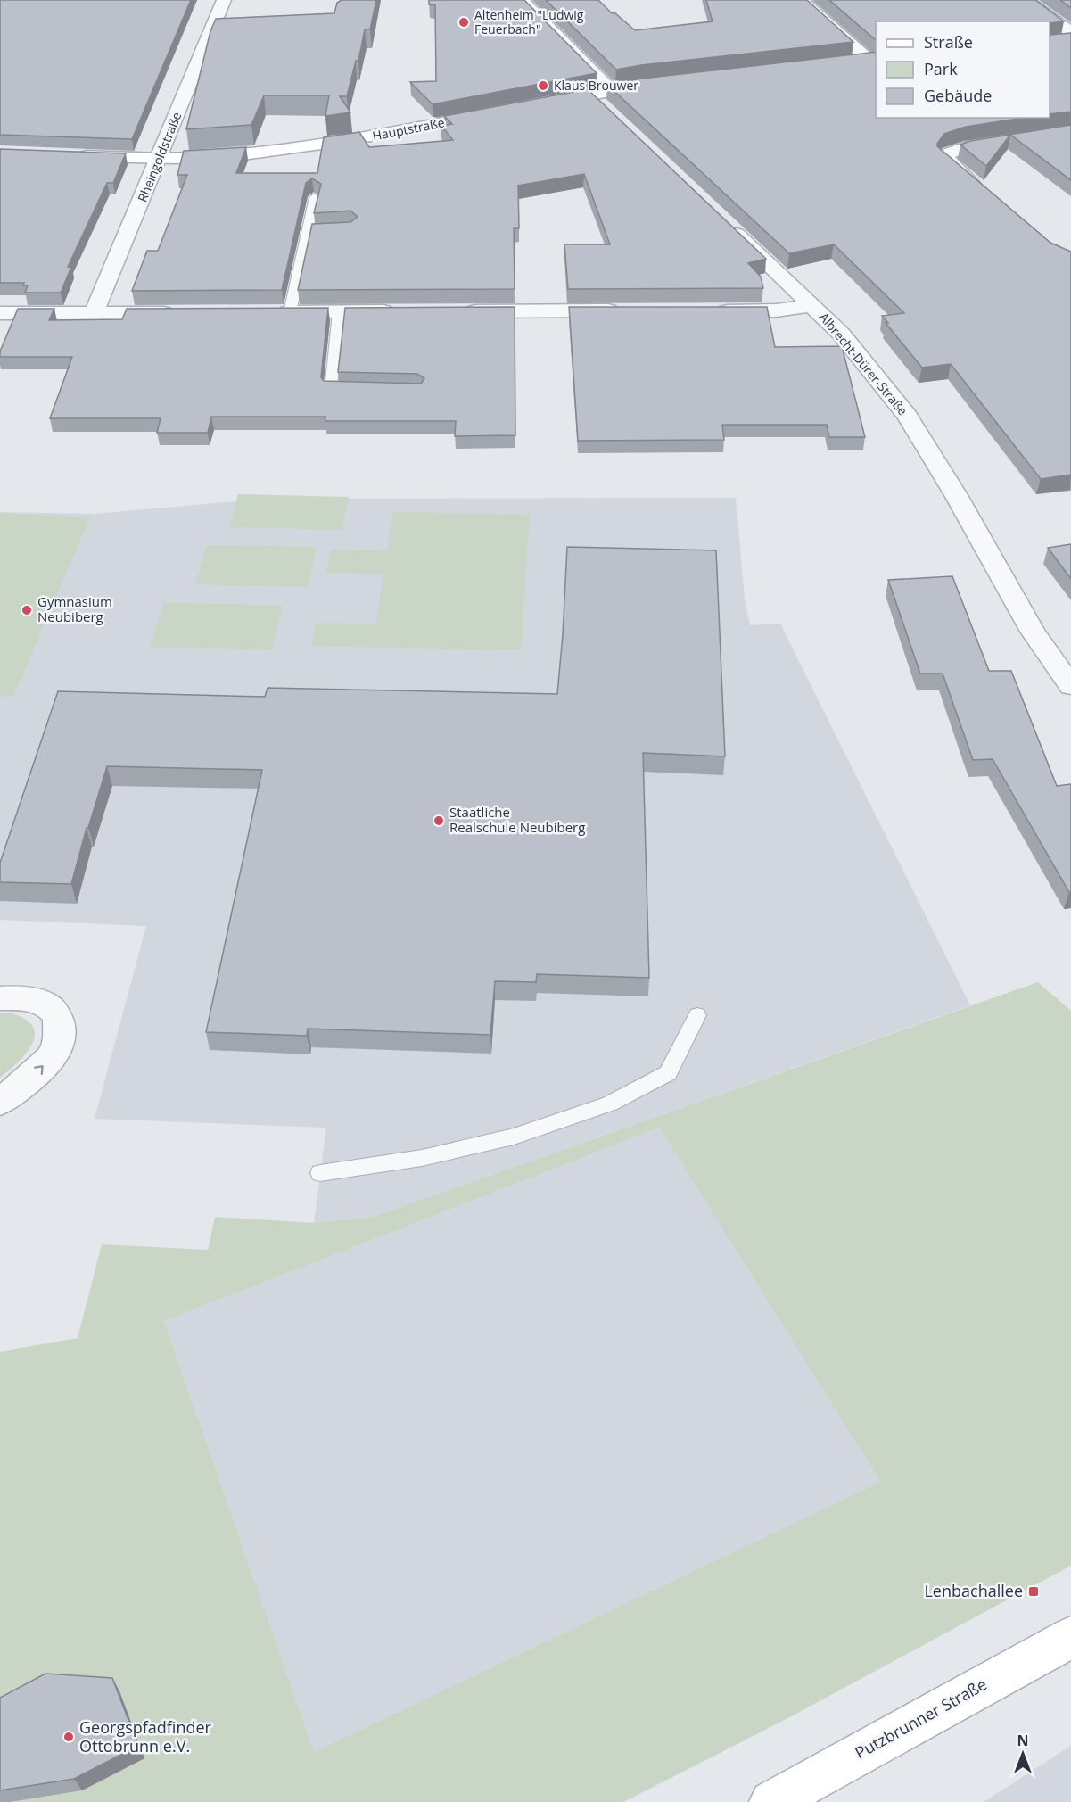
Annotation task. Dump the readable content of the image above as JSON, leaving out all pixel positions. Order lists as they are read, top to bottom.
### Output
{
  "streets": {
    "street": [
      "Hauptstraße",
      "Rheingoldstraße",
      "Albrecht-Dürer-Straße",
      "Putzbrunner Straße"
    ]
  },
  "crossings": [
    ["Hauptstraße", "Rheingoldstraße"]
  ],
  "places": {
    "other": [
      "Altenheim \"Ludwig Feuerbach\"",
      "Klaus Brouwer",
      "Gymnasium Neubiberg",
      "Staatliche Realschule Neubiberg",
      "Georgspfadfinder Ottobrunn e.V."
    ],
    "transit": ["Lenbachallee"]
  },
  "legend": ["Straße", "Park", "Gebäude"],
  "north": "top"
}
